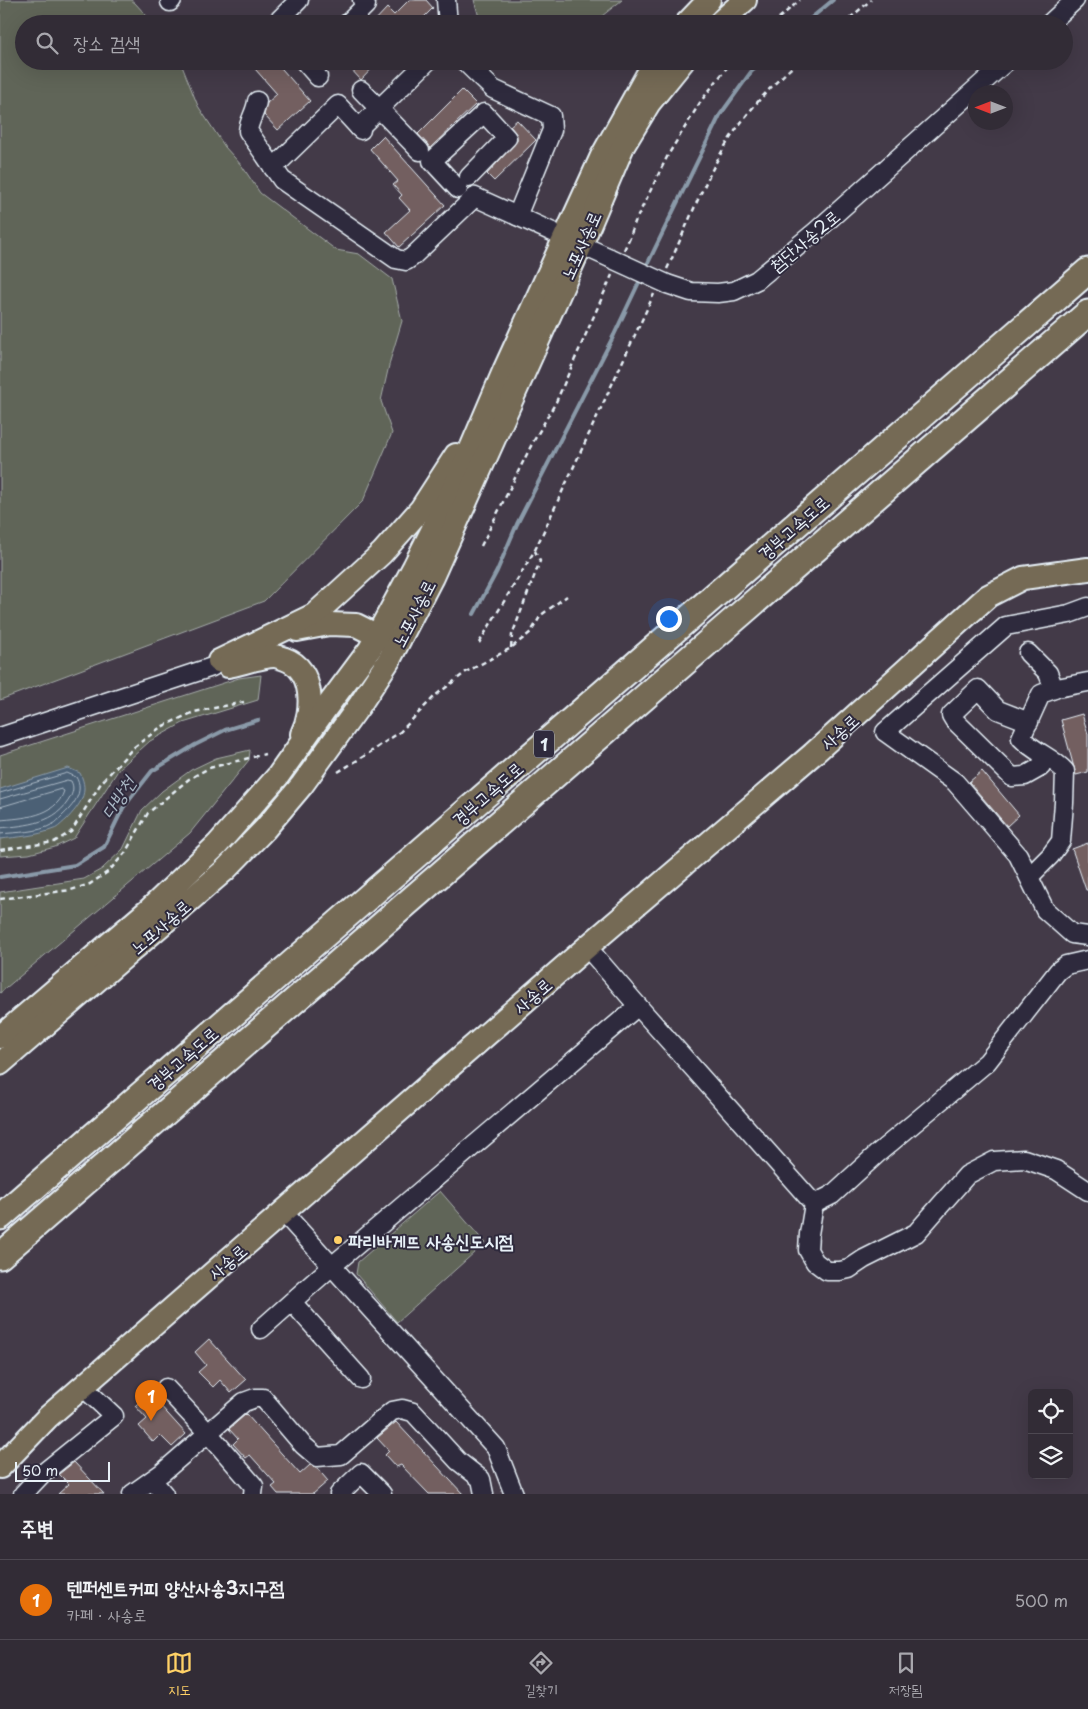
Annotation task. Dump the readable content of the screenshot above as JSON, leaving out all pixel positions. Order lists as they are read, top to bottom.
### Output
{
  "streets": {
    "highway": ["경부고속도로", "1"],
    "main road": ["노포사송로", "사송로"],
    "street": ["첨단사송2로"]
  },
  "crossings": [
    ["첨단사송2로", "노포사송로"]
  ],
  "water": ["다방천"],
  "places": ["파리바게뜨 사송신도시점"],
  "scale_bar": "50 m",
  "north": "left",
  "page": {
    "search": "장소 검색",
    "pins": "1",
    "scale": "50 m",
    "heading": "주변",
    "list": [
      {
        "mark": "1",
        "name": "텐퍼센트커피 양산사송3지구점",
        "note": "카페 · 사송로",
        "value": "500 m"
      }
    ],
    "nav": ["지도", "길찾기", "저장됨"]
  }
}
